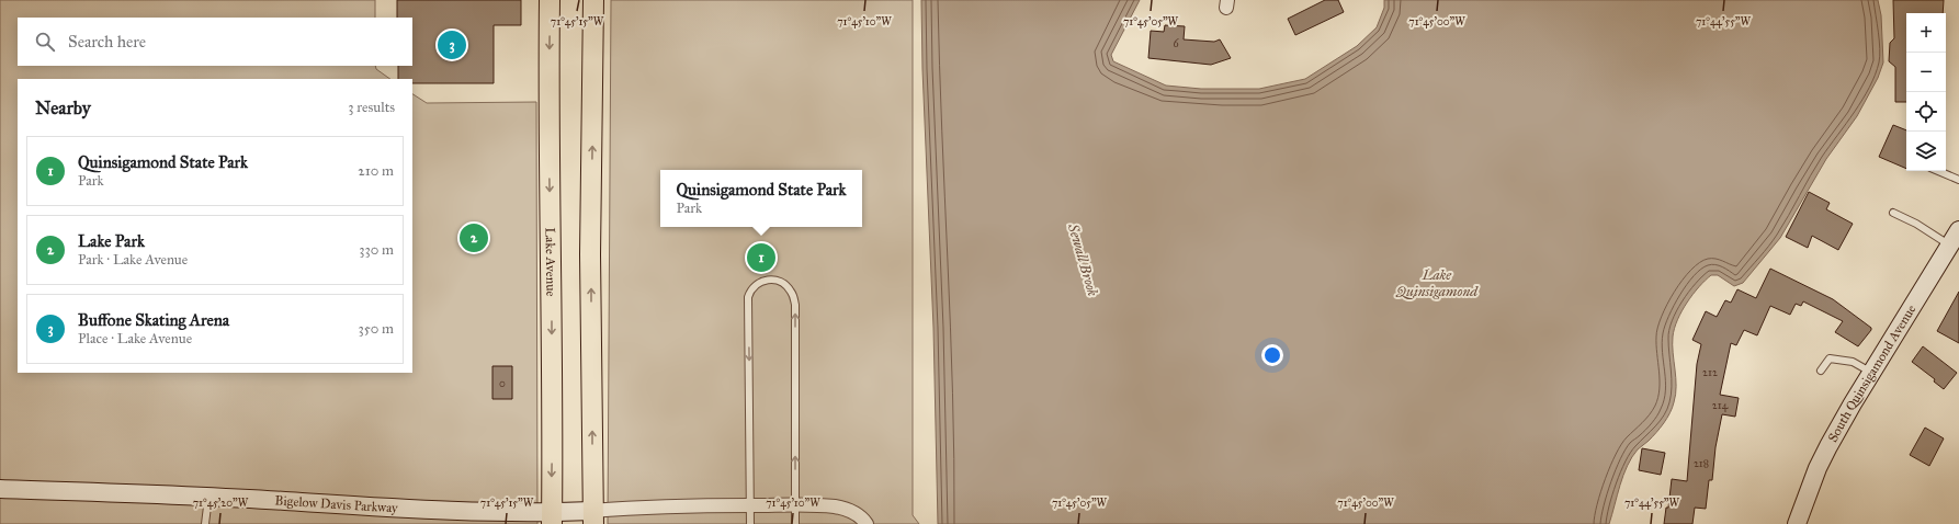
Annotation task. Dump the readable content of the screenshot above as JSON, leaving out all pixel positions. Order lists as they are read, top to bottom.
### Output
{
  "streets": {
    "main road": ["Lake Avenue", "South Quinsigamond Avenue", "Bigelow Davis Parkway"]
  },
  "crossings": [
    ["Lake Avenue", "Bigelow Davis Parkway"]
  ],
  "water": ["Sewall Brook", "Lake Quinsigamond"],
  "house_numbers": [
    "6",
    "212",
    "0",
    "214",
    "218"
  ],
  "page": {
    "map_buttons": ["+", "−"],
    "search": "Search here",
    "pins": ["3", "2", "1"],
    "heading": ["Nearby", "3 results"],
    "list": [
      {
        "mark": "1",
        "name": "Quinsigamond State Park",
        "note": "Park",
        "value": "210 m"
      },
      {
        "mark": "2",
        "name": "Lake Park",
        "note": "Park · Lake Avenue",
        "value": "330 m"
      },
      {
        "mark": "3",
        "name": "Buffone Skating Arena",
        "note": "Place · Lake Avenue",
        "value": "350 m"
      }
    ],
    "popup": ["Quinsigamond State Park", "Park"]
  },
  "coordinates": [
    "71°45'15\"W",
    "71°45'10\"W",
    "71°45'05\"W",
    "71°45'00\"W",
    "71°44'55\"W",
    "71°45'20\"W"
  ]
}
